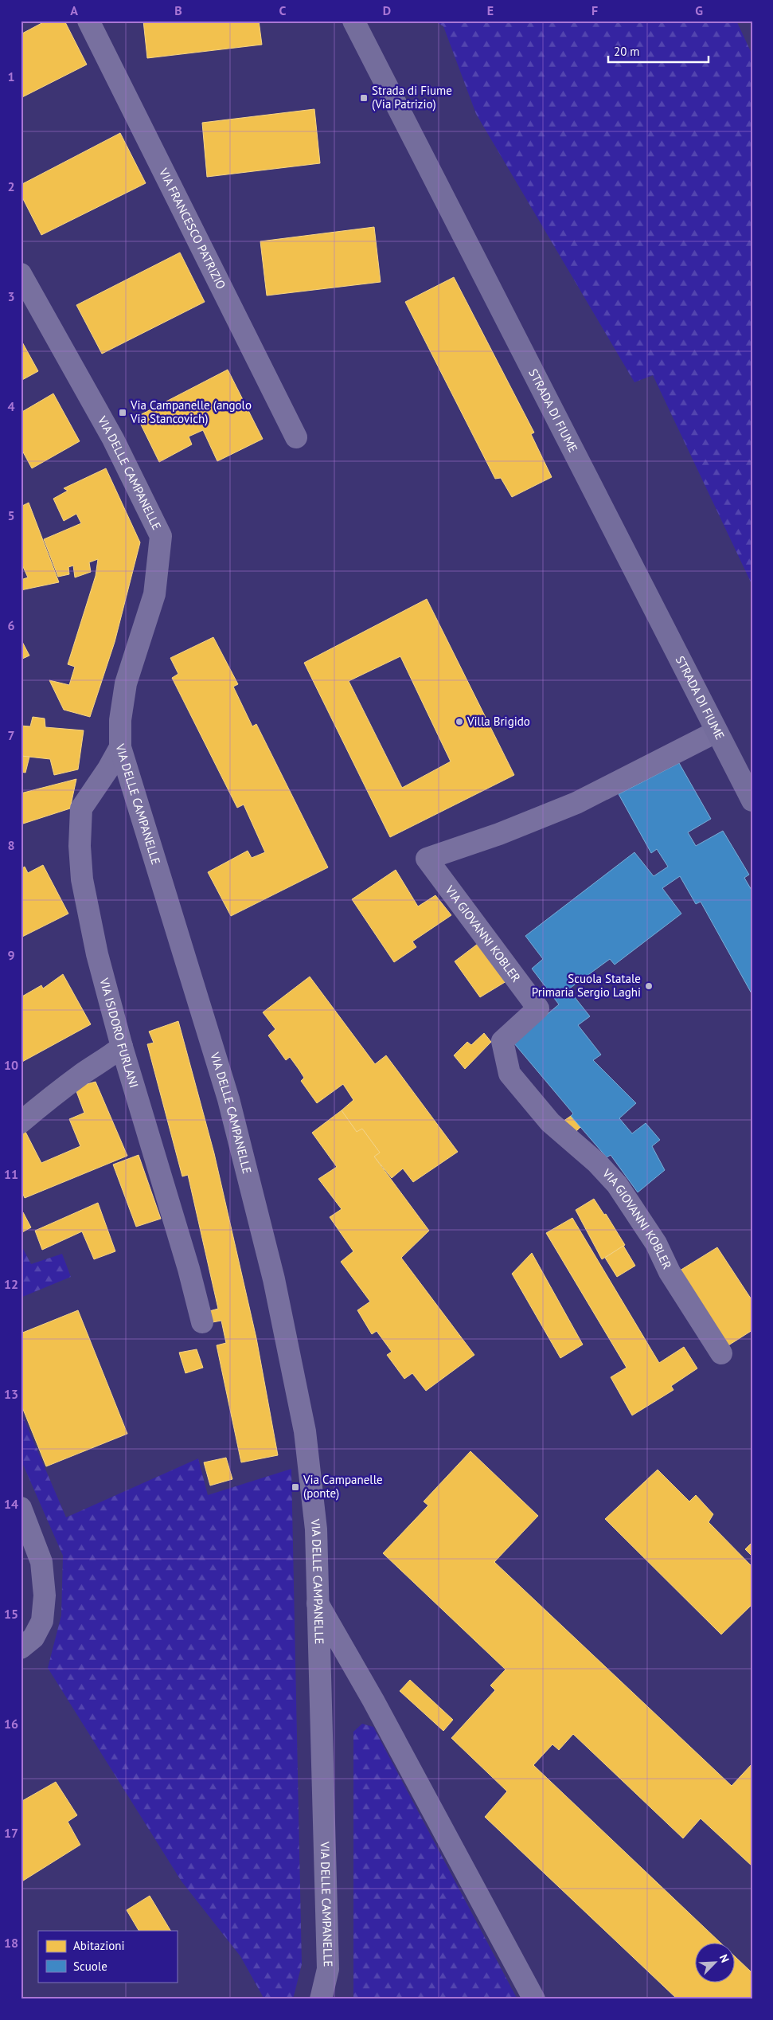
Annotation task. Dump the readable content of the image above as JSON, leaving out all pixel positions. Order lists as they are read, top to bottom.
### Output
{
  "streets": {
    "main road": ["STRADA DI FIUME"],
    "street": [
      "VIA FRANCESCO PATRIZIO",
      "VIA DELLE CAMPANELLE",
      "VIA GIOVANNI KOBLER",
      "VIA ISIDORO FURLANI"
    ]
  },
  "crossings": [
    ["STRADA DI FIUME", "VIA GIOVANNI KOBLER"],
    ["VIA DELLE CAMPANELLE", "VIA ISIDORO FURLANI"]
  ],
  "places": {
    "transit": ["Strada di Fiume (Via Patrizio)", "Via Campanelle (angolo Via Stancovich)", "Via Campanelle (ponte)"],
    "other": ["Villa Brigido", "Scuola Statale Primaria Sergio Laghi"]
  },
  "legend": ["Abitazioni", "Scuole"],
  "scale_bar": "20 m",
  "north": "top right",
  "grid": {
    "columns": [
      "A",
      "B",
      "C",
      "D",
      "E",
      "F",
      "G"
    ],
    "rows": [
      "1",
      "2",
      "3",
      "4",
      "5",
      "6",
      "7",
      "8",
      "9",
      "10",
      "11",
      "12",
      "13",
      "14",
      "15",
      "16",
      "17",
      "18"
    ]
  }
}
